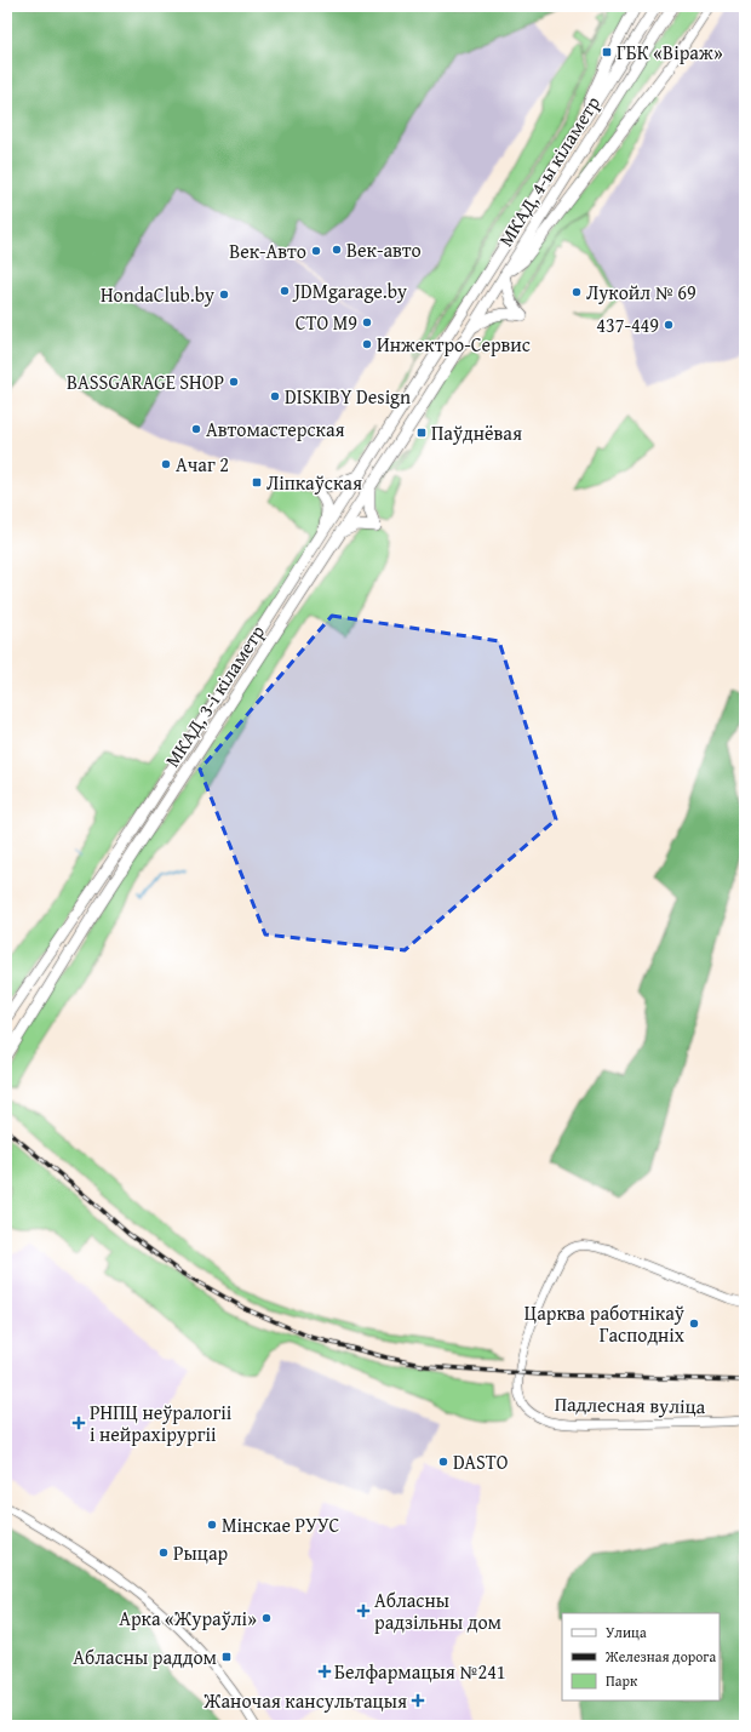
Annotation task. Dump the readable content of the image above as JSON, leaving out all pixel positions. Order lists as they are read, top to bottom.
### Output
{
  "streets": {
    "highway": ["МКАД, 4-ы кіламетр", "МКАД, 3-і кіламетр"],
    "street": ["Падлесная вуліца"]
  },
  "crossings": [
    ["МКАД, 4-ы кіламетр", "МКАД, 3-і кіламетр"]
  ],
  "places": {
    "transit": [
      "ГБК «Віраж»",
      "Паўднёвая",
      "Ліпкаўская",
      "Абласны раддом"
    ],
    "other": [
      "Век-авто",
      "Век-Авто",
      "JDMgarage.by",
      "Лукойл № 69",
      "HondaClub.by",
      "СТО М9",
      "437-449",
      "Инжектро-Сервис",
      "BASSGARAGE SHOP",
      "DISKIBY Design",
      "Автомастерская",
      "Ачаг 2",
      "Царква работнікаў Гасподніх",
      "DASTO",
      "Мінскае РУУС",
      "Рыцар",
      "Арка «Жураўлі»"
    ],
    "health": [
      "РНПЦ неўралогіі і нейрахірургіі",
      "Абласны радзільны дом",
      "Белфармацыя №241",
      "Жаночая кансультацыя"
    ]
  },
  "legend": ["Улица", "Железная дорога", "Парк"]
}
